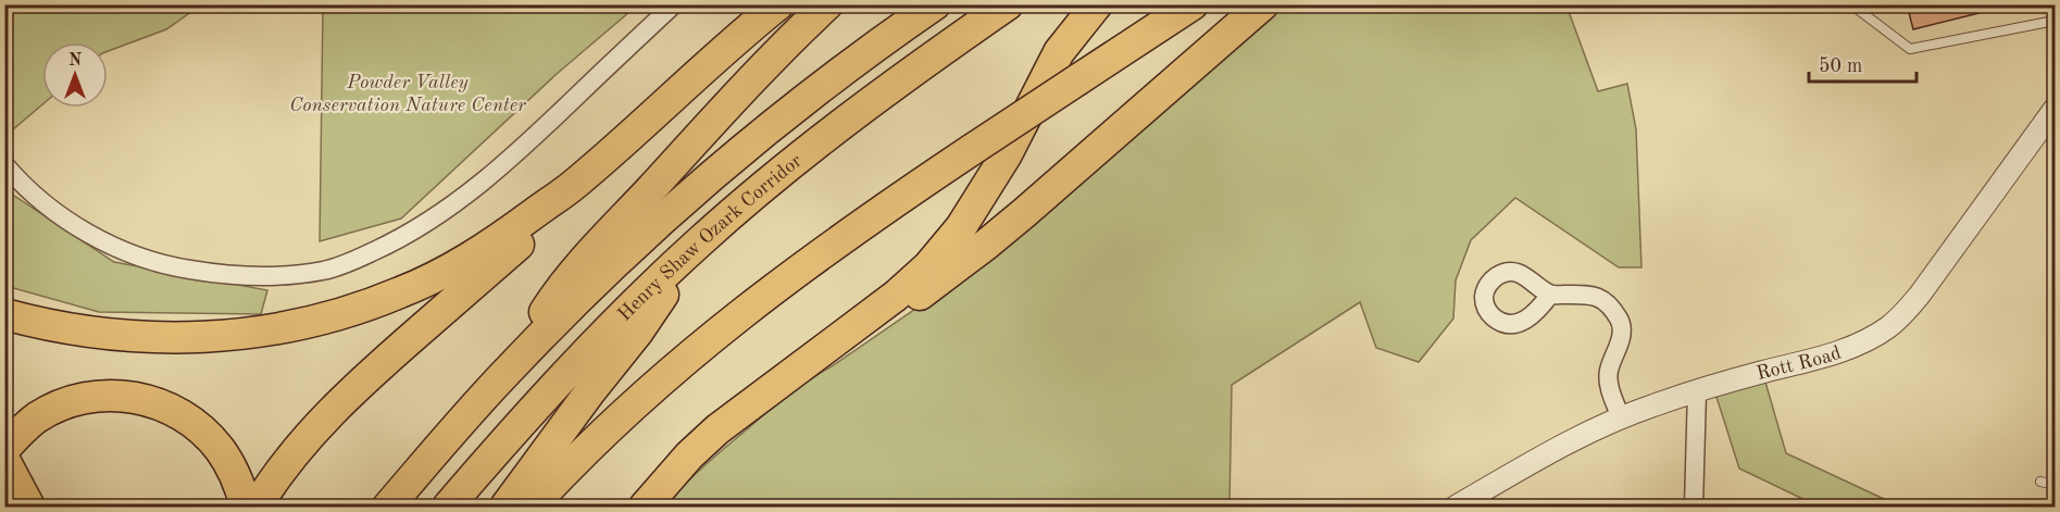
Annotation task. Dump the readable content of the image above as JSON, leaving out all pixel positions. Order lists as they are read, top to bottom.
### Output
{
  "streets": {
    "highway": ["Henry Shaw Ozark Corridor"],
    "street": ["Rott Road"]
  },
  "parks": ["Powder Valley Conservation Nature Center"],
  "scale_bar": "50 m",
  "north": "top"
}
